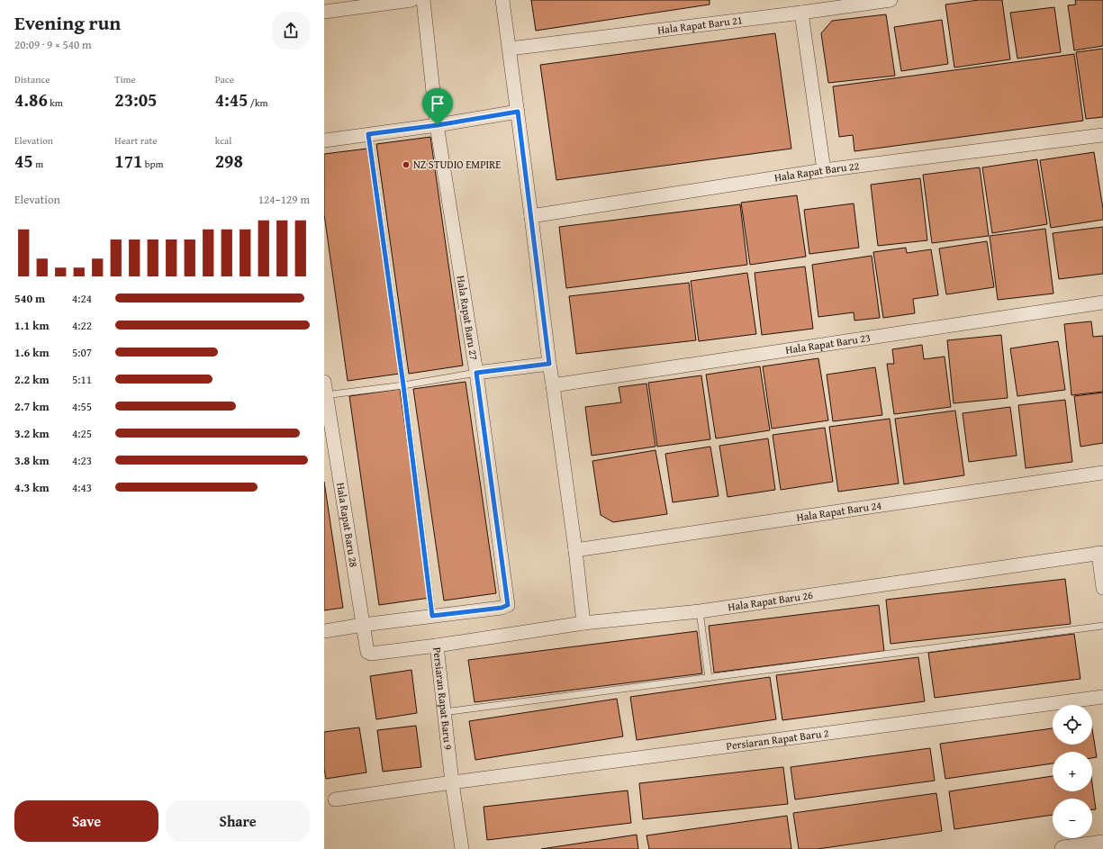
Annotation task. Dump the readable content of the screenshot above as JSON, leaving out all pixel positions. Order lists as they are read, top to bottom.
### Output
{
  "streets": {
    "street": [
      "Hala Rapat Baru 21",
      "Hala Rapat Baru 22",
      "Hala Rapat Baru 27",
      "Hala Rapat Baru 23",
      "Hala Rapat Baru 24",
      "Hala Rapat Baru 28",
      "Hala Rapat Baru 26",
      "Persiaran Rapat Baru 9",
      "Persiaran Rapat Baru 2"
    ]
  },
  "crossings": [
    ["Hala Rapat Baru 27", "Hala Rapat Baru 28"],
    ["Hala Rapat Baru 27", "Persiaran Rapat Baru 9"],
    ["Hala Rapat Baru 28", "Persiaran Rapat Baru 9"],
    ["Hala Rapat Baru 26", "Persiaran Rapat Baru 9"],
    ["Persiaran Rapat Baru 9", "Persiaran Rapat Baru 2"]
  ],
  "places": ["NZ STUDIO EMPIRE"],
  "page": {
    "heading": ["Evening run", "20:09 · 9 × 540 m"],
    "stats": [
      ["Distance", "4.86 km"],
      ["Time", "23:05"],
      ["Pace", "4:45 /km"],
      ["Elevation", "45 m"],
      ["Heart rate", "171 bpm"],
      ["kcal", "298"]
    ],
    "chart": ["Elevation", "124–129 m"],
    "list": [
      {
        "name": "540 m",
        "note": "4:24"
      },
      {
        "name": "1.1 km",
        "note": "4:22"
      },
      {
        "name": "1.6 km",
        "note": "5:07"
      },
      {
        "name": "2.2 km",
        "note": "5:11"
      },
      {
        "name": "2.7 km",
        "note": "4:55"
      },
      {
        "name": "3.2 km",
        "note": "4:25"
      },
      {
        "name": "3.8 km",
        "note": "4:23"
      },
      {
        "name": "4.3 km",
        "note": "4:43"
      }
    ],
    "map_buttons": ["+", "−"],
    "buttons": ["Save", "Share"]
  }
}
